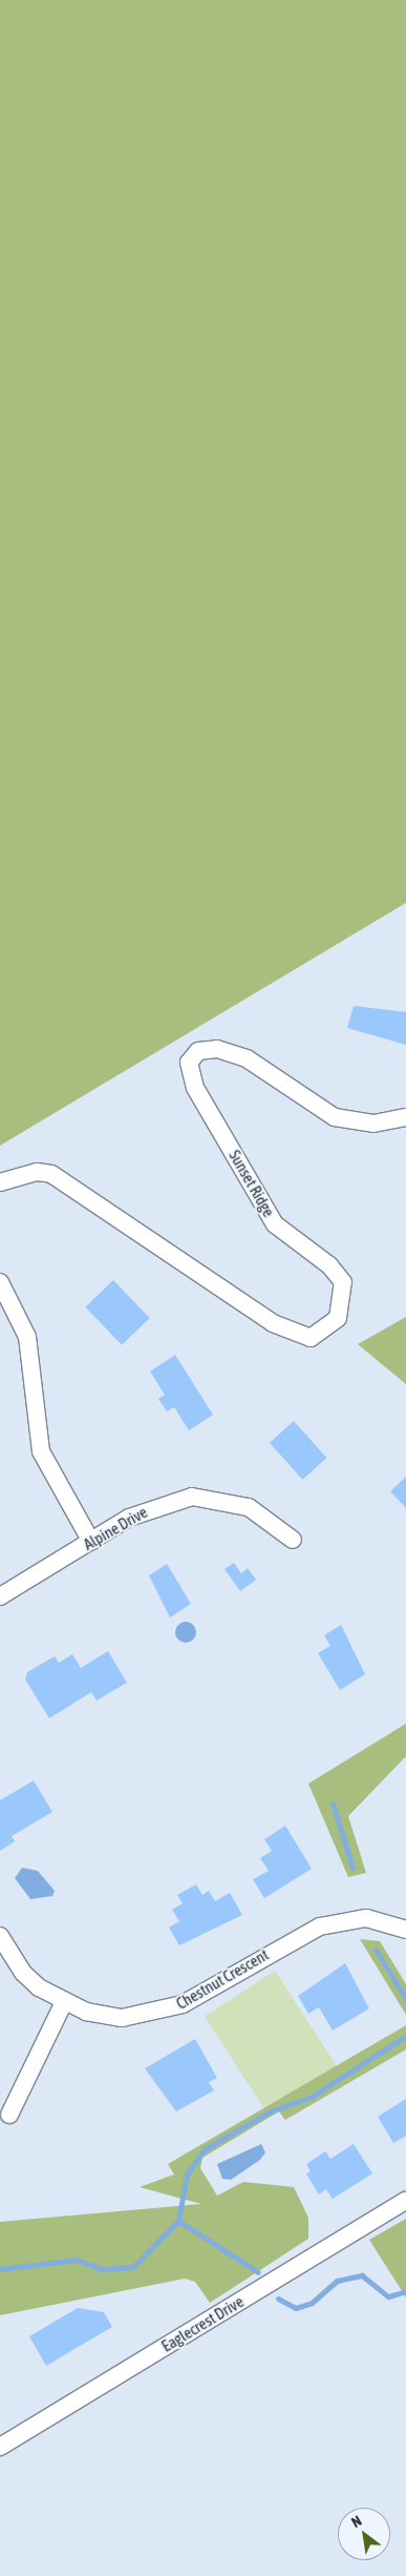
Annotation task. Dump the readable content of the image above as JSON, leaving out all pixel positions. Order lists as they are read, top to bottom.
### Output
{
  "streets": {
    "street": [
      "Sunset Ridge",
      "Alpine Drive",
      "Chestnut Crescent",
      "Eaglecrest Drive"
    ]
  },
  "north": "top left"
}
